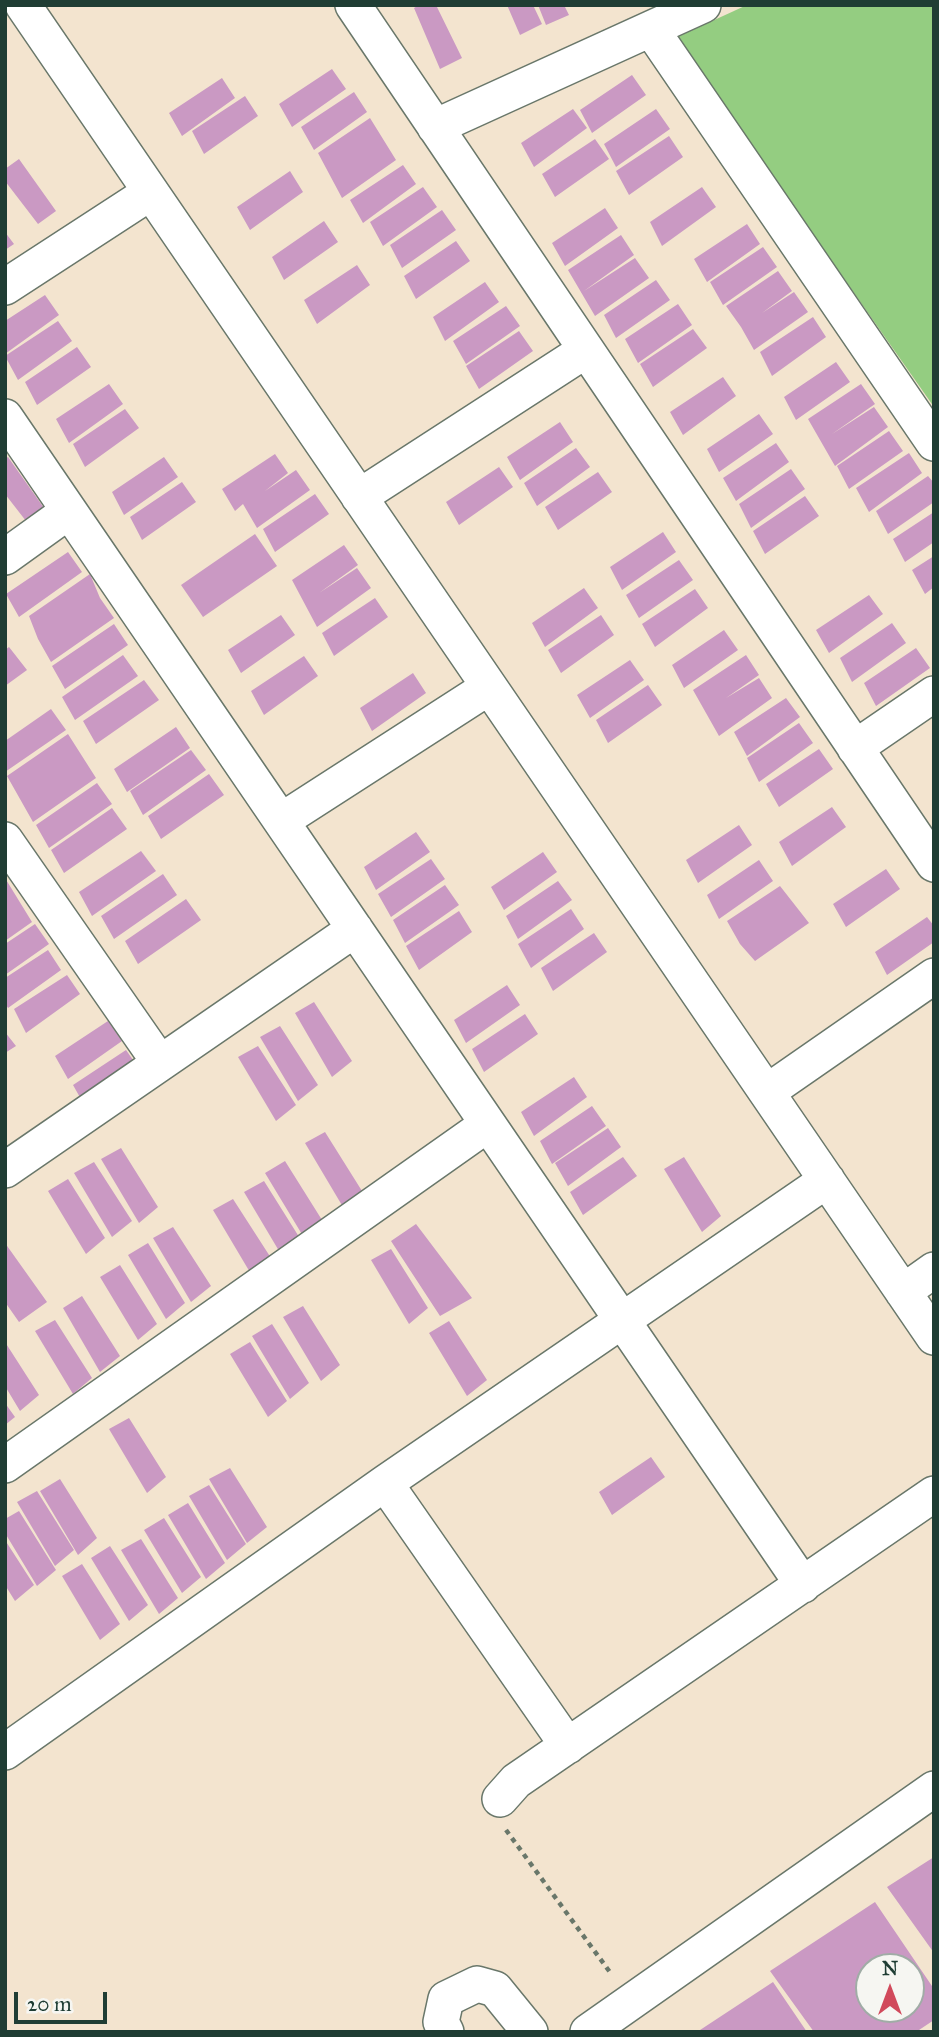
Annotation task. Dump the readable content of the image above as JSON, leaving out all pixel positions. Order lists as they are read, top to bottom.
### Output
{
  "scale_bar": "20 m",
  "north": "top"
}
